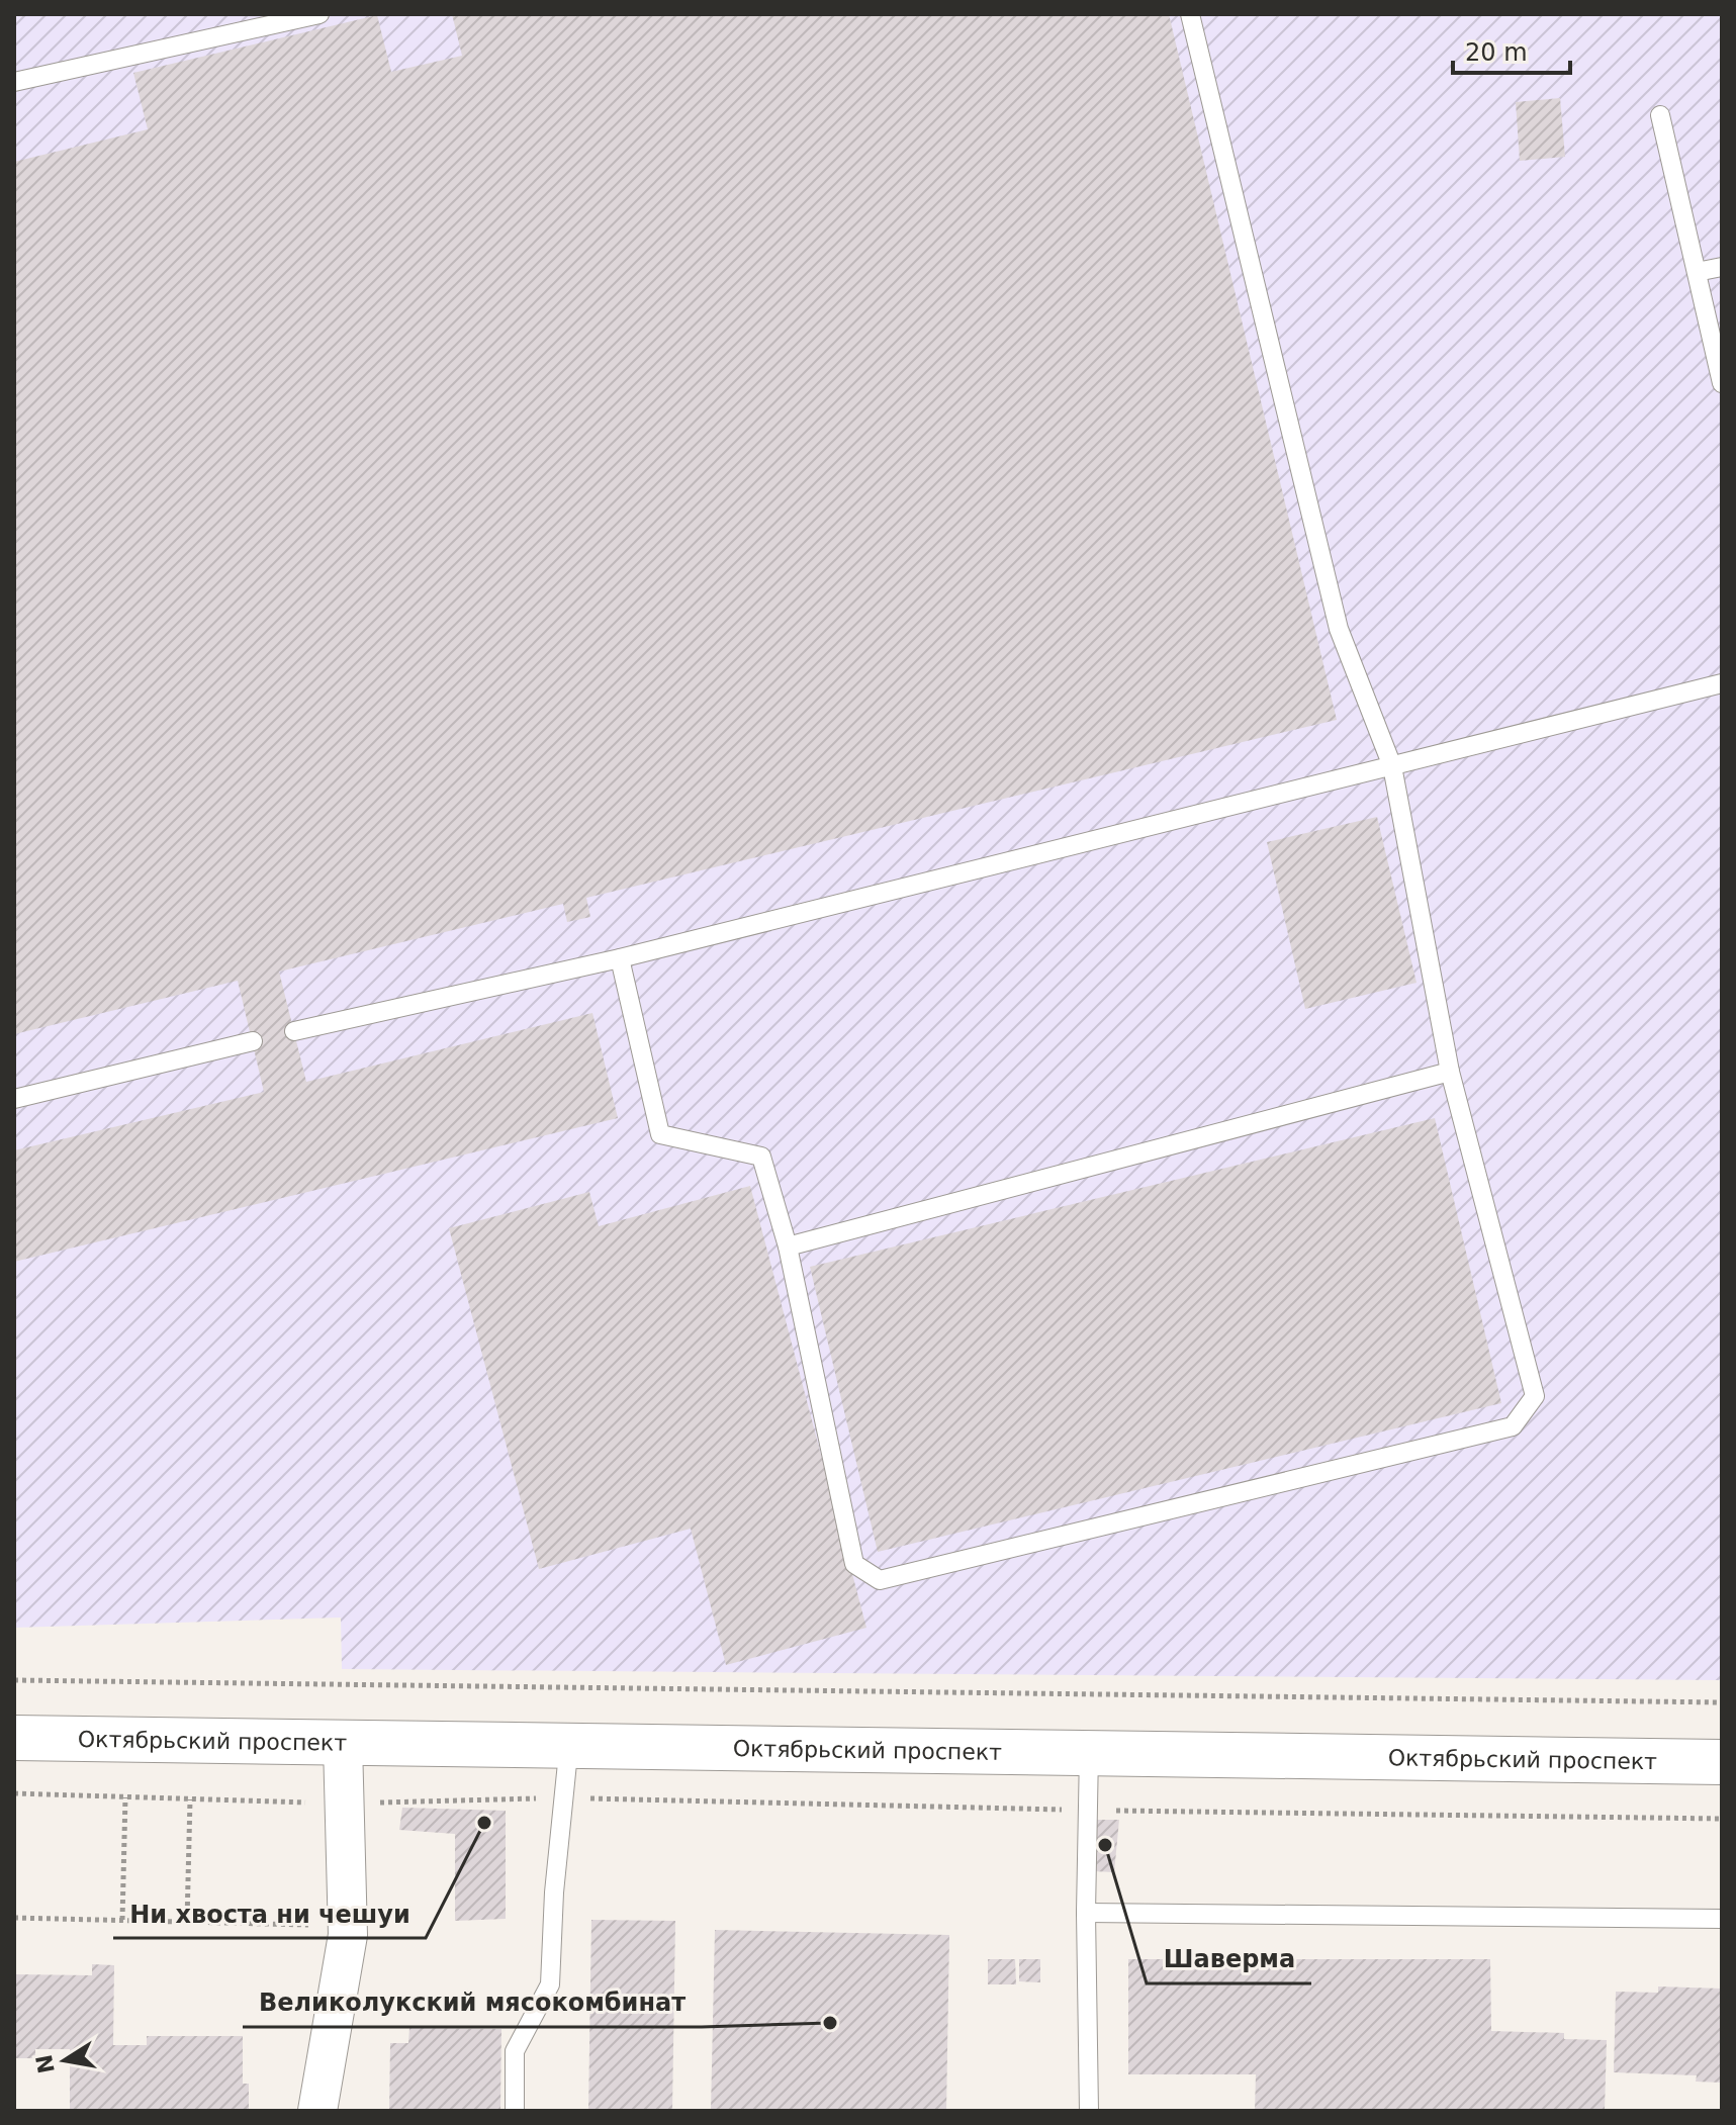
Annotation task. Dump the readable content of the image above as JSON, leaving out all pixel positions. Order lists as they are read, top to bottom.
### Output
{
  "streets": {
    "main road": ["Октябрьский проспект"]
  },
  "places": ["Ни хвоста ни чешуи", "Шаверма", "Великолукский мясокомбинат"],
  "scale_bar": "20 m",
  "north": "left"
}
